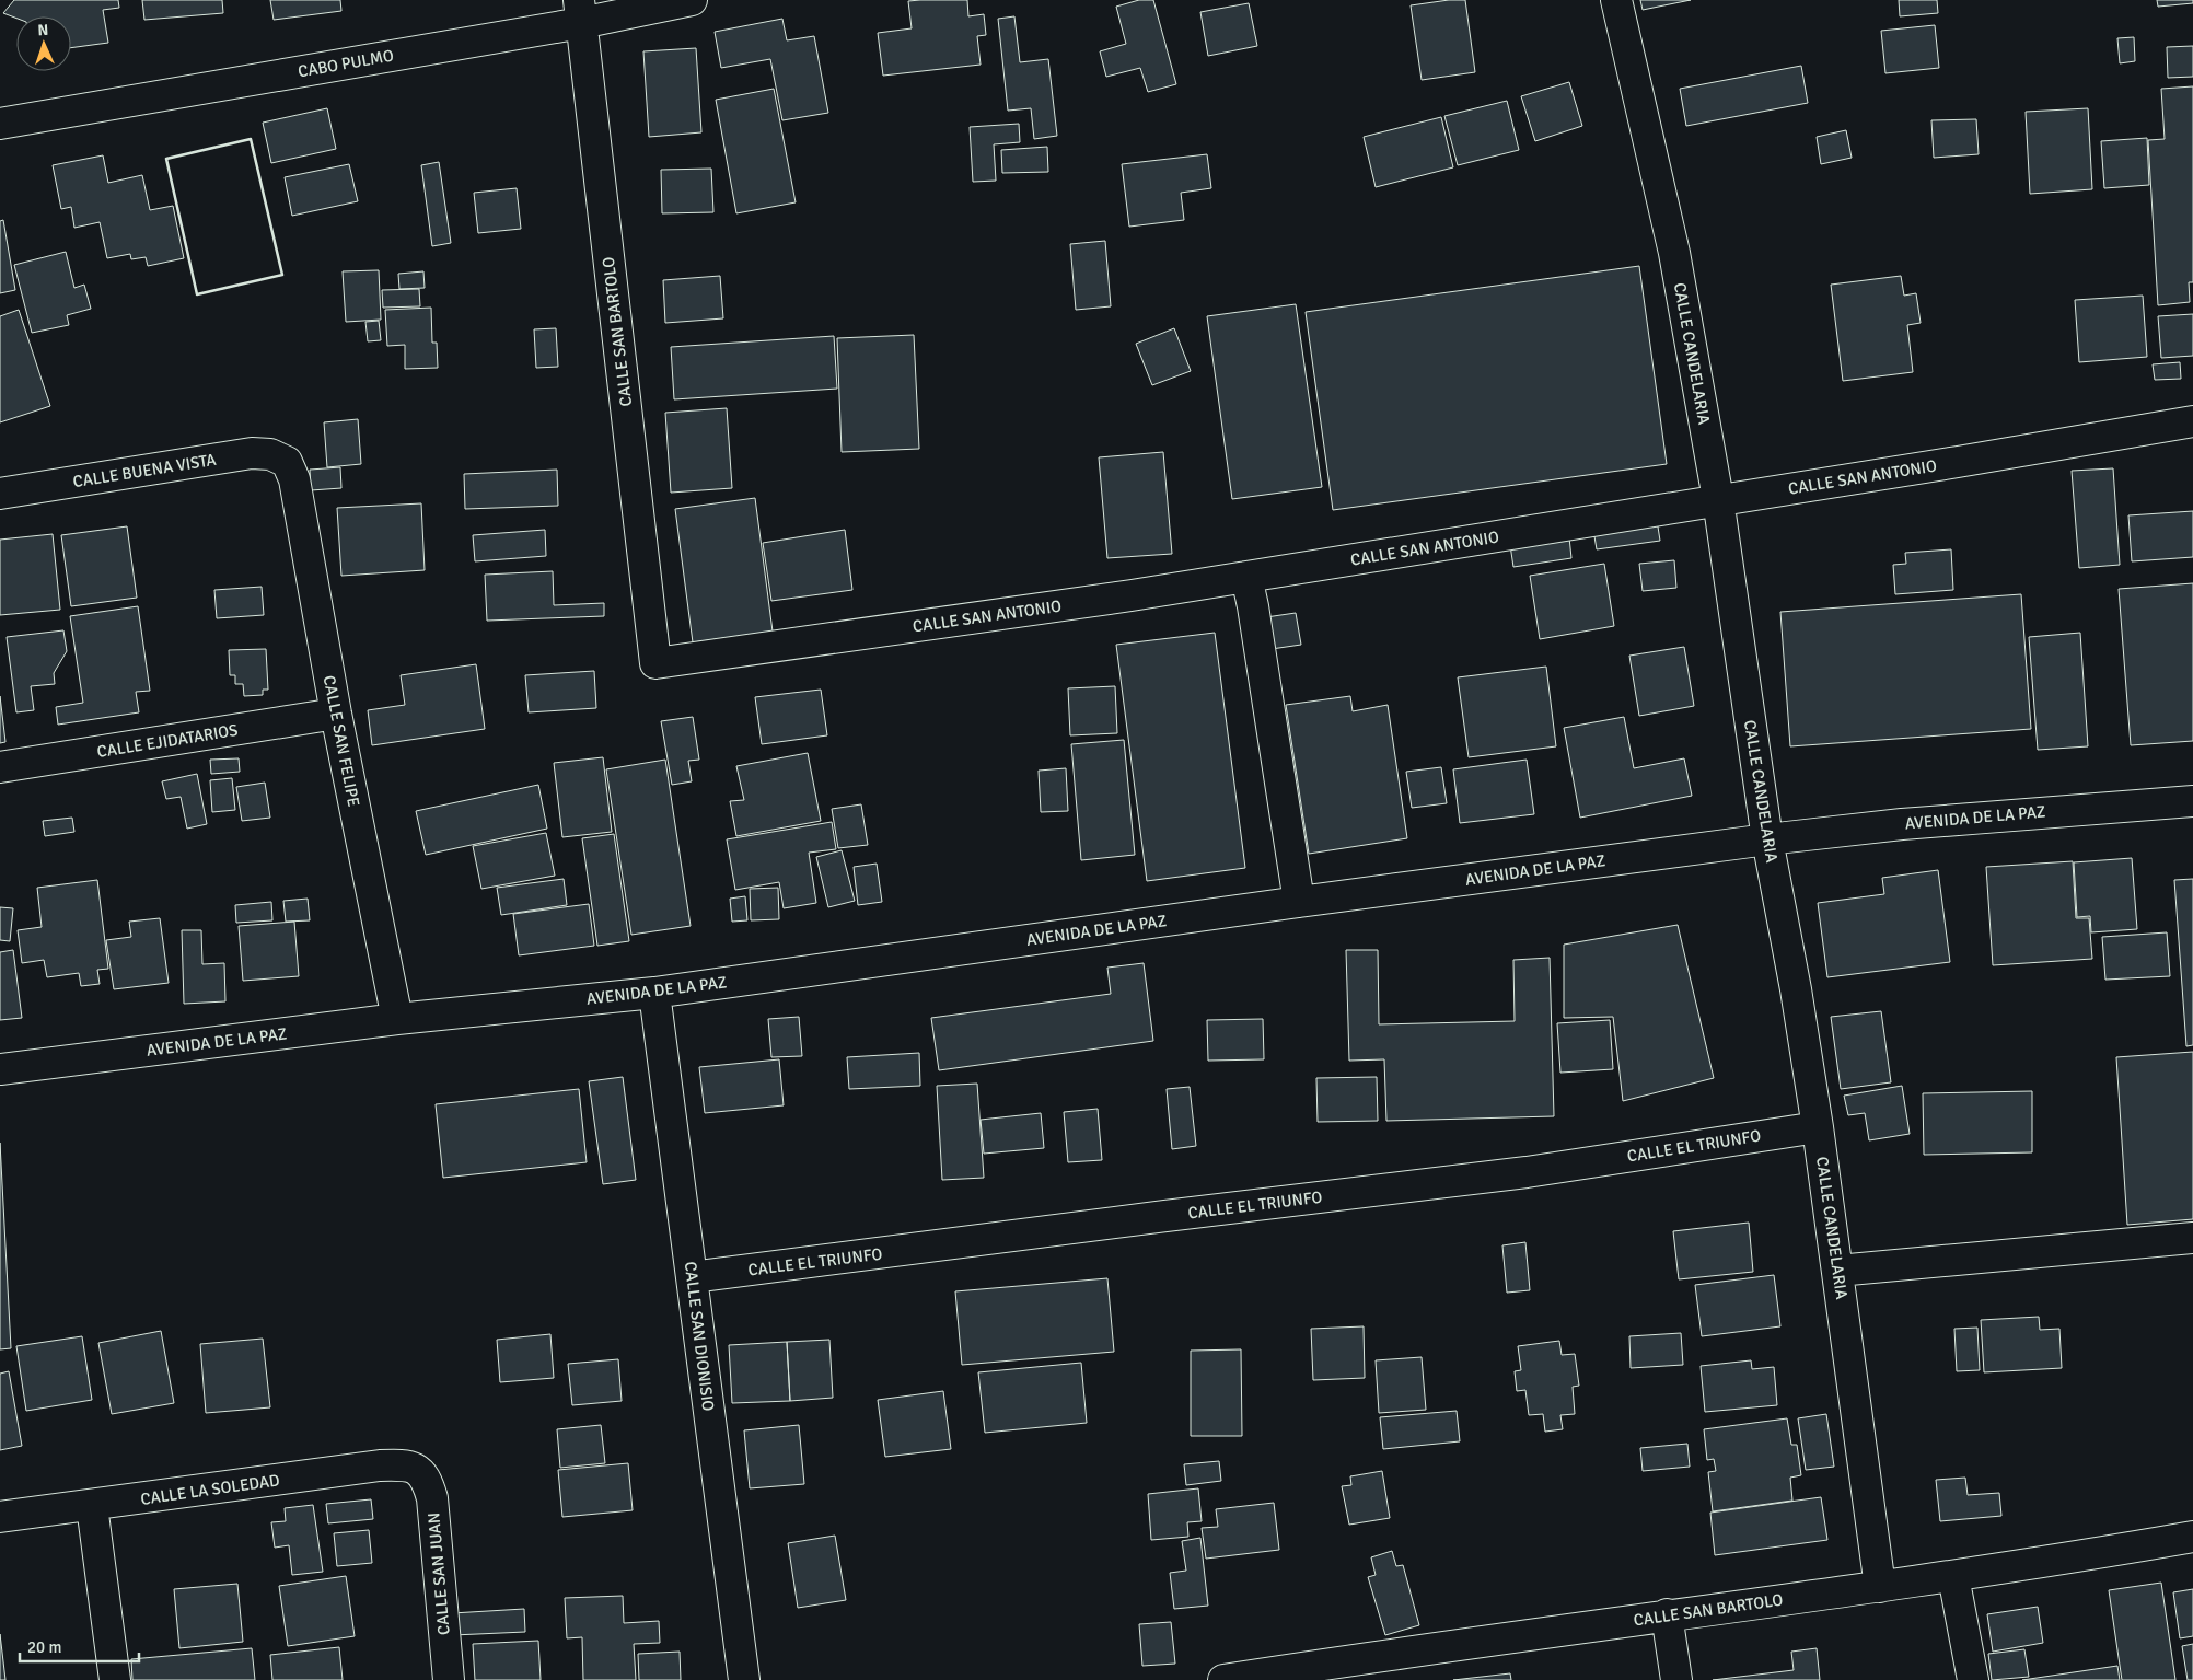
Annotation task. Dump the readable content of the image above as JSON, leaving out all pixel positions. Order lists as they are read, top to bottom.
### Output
{
  "streets": {
    "street": [
      "CABO PULMO",
      "CALLE SAN BARTOLO",
      "CALLE CANDELARIA",
      "CALLE BUENA VISTA",
      "CALLE SAN ANTONIO",
      "CALLE EJIDATARIOS",
      "CALLE SAN FELIPE",
      "AVENIDA DE LA PAZ",
      "CALLE EL TRIUNFO",
      "CALLE SAN DIONISIO",
      "CALLE LA SOLEDAD",
      "CALLE SAN JUAN"
    ]
  },
  "crossings": [
    ["CABO PULMO", "CALLE SAN BARTOLO"],
    ["CALLE SAN BARTOLO", "CALLE CANDELARIA"],
    ["CALLE SAN BARTOLO", "CALLE SAN ANTONIO"],
    ["CALLE CANDELARIA", "CALLE SAN ANTONIO"],
    ["CALLE CANDELARIA", "AVENIDA DE LA PAZ"],
    ["CALLE CANDELARIA", "CALLE EL TRIUNFO"],
    ["CALLE BUENA VISTA", "CALLE SAN FELIPE"],
    ["CALLE EJIDATARIOS", "CALLE SAN FELIPE"],
    ["CALLE SAN FELIPE", "AVENIDA DE LA PAZ"],
    ["AVENIDA DE LA PAZ", "CALLE SAN DIONISIO"],
    ["CALLE EL TRIUNFO", "CALLE SAN DIONISIO"],
    ["CALLE LA SOLEDAD", "CALLE SAN JUAN"]
  ],
  "scale_bar": "20 m",
  "north": "top"
}
